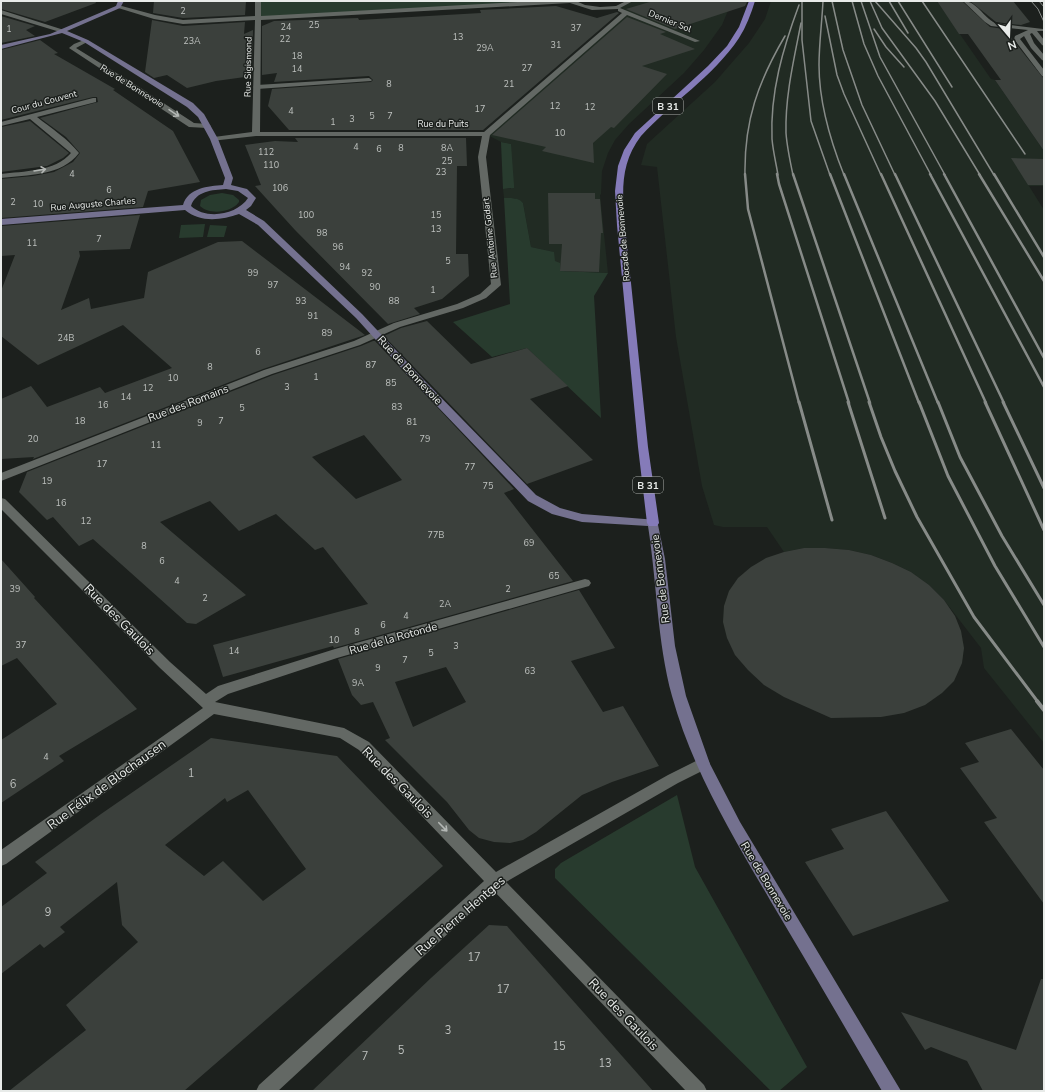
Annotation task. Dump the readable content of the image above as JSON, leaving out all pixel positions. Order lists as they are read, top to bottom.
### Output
{
  "streets": {
    "main road": [
      "Rue de Bonnevoie",
      "B 31",
      "Rue Auguste Charles",
      "Rocade de Bonnevoie"
    ],
    "street": [
      "Dernier Sol",
      "Rue Sigismond",
      "Cour du Couvent",
      "Rue du Puits",
      "Rue Antoine Godart",
      "Rue des Romains",
      "Rue des Gaulois",
      "Rue de la Rotonde",
      "Rue Félix de Blochausen",
      "Rue Pierre Hentges"
    ]
  },
  "crossings": [
    ["Rue Sigismond", "Rue du Puits"],
    ["Rue de Bonnevoie", "Rue du Puits"],
    ["Rue de Bonnevoie", "Rue Antoine Godart"],
    ["Rue de Bonnevoie", "Rocade de Bonnevoie"],
    ["Rue de Bonnevoie", "Rue des Romains"],
    ["Rue de Bonnevoie", "Rue Pierre Hentges"],
    ["Rue du Puits", "Rue Antoine Godart"],
    ["Rue Antoine Godart", "Rue des Romains"],
    ["Rue des Gaulois", "Rue de la Rotonde"],
    ["Rue des Gaulois", "Rue Félix de Blochausen"],
    ["Rue des Gaulois", "Rue Pierre Hentges"],
    ["Rue de la Rotonde", "Rue Félix de Blochausen"]
  ],
  "one_way": ["Rue des Gaulois"],
  "house_numbers": [
    "2",
    "25",
    "24",
    "37",
    "1",
    "13",
    "22",
    "23A",
    "31",
    "29A",
    "18",
    "27",
    "14",
    "8",
    "21",
    "12",
    "12",
    "17",
    "4",
    "5",
    "7",
    "3",
    "1",
    "10",
    "4",
    "8",
    "8A",
    "6",
    "112",
    "25",
    "110",
    "23",
    "4",
    "106",
    "6",
    "2",
    "10",
    "100",
    "15",
    "13",
    "98",
    "7",
    "11",
    "96",
    "5",
    "94",
    "99",
    "92",
    "97",
    "90",
    "1",
    "93",
    "88",
    "91",
    "89",
    "24B",
    "6",
    "87",
    "8",
    "1",
    "10",
    "85",
    "3",
    "12",
    "14",
    "16",
    "83",
    "5",
    "18",
    "7",
    "81",
    "9",
    "20",
    "79",
    "11",
    "17",
    "77",
    "19",
    "75",
    "16",
    "12",
    "77B",
    "69",
    "8",
    "6",
    "65",
    "4",
    "39",
    "2",
    "2",
    "2A",
    "4",
    "6",
    "8",
    "10",
    "37",
    "3",
    "14",
    "5",
    "7",
    "9",
    "63",
    "9A",
    "4",
    "1",
    "6",
    "9",
    "17",
    "17",
    "3",
    "15",
    "5",
    "7",
    "13"
  ],
  "north": "bottom"
}
